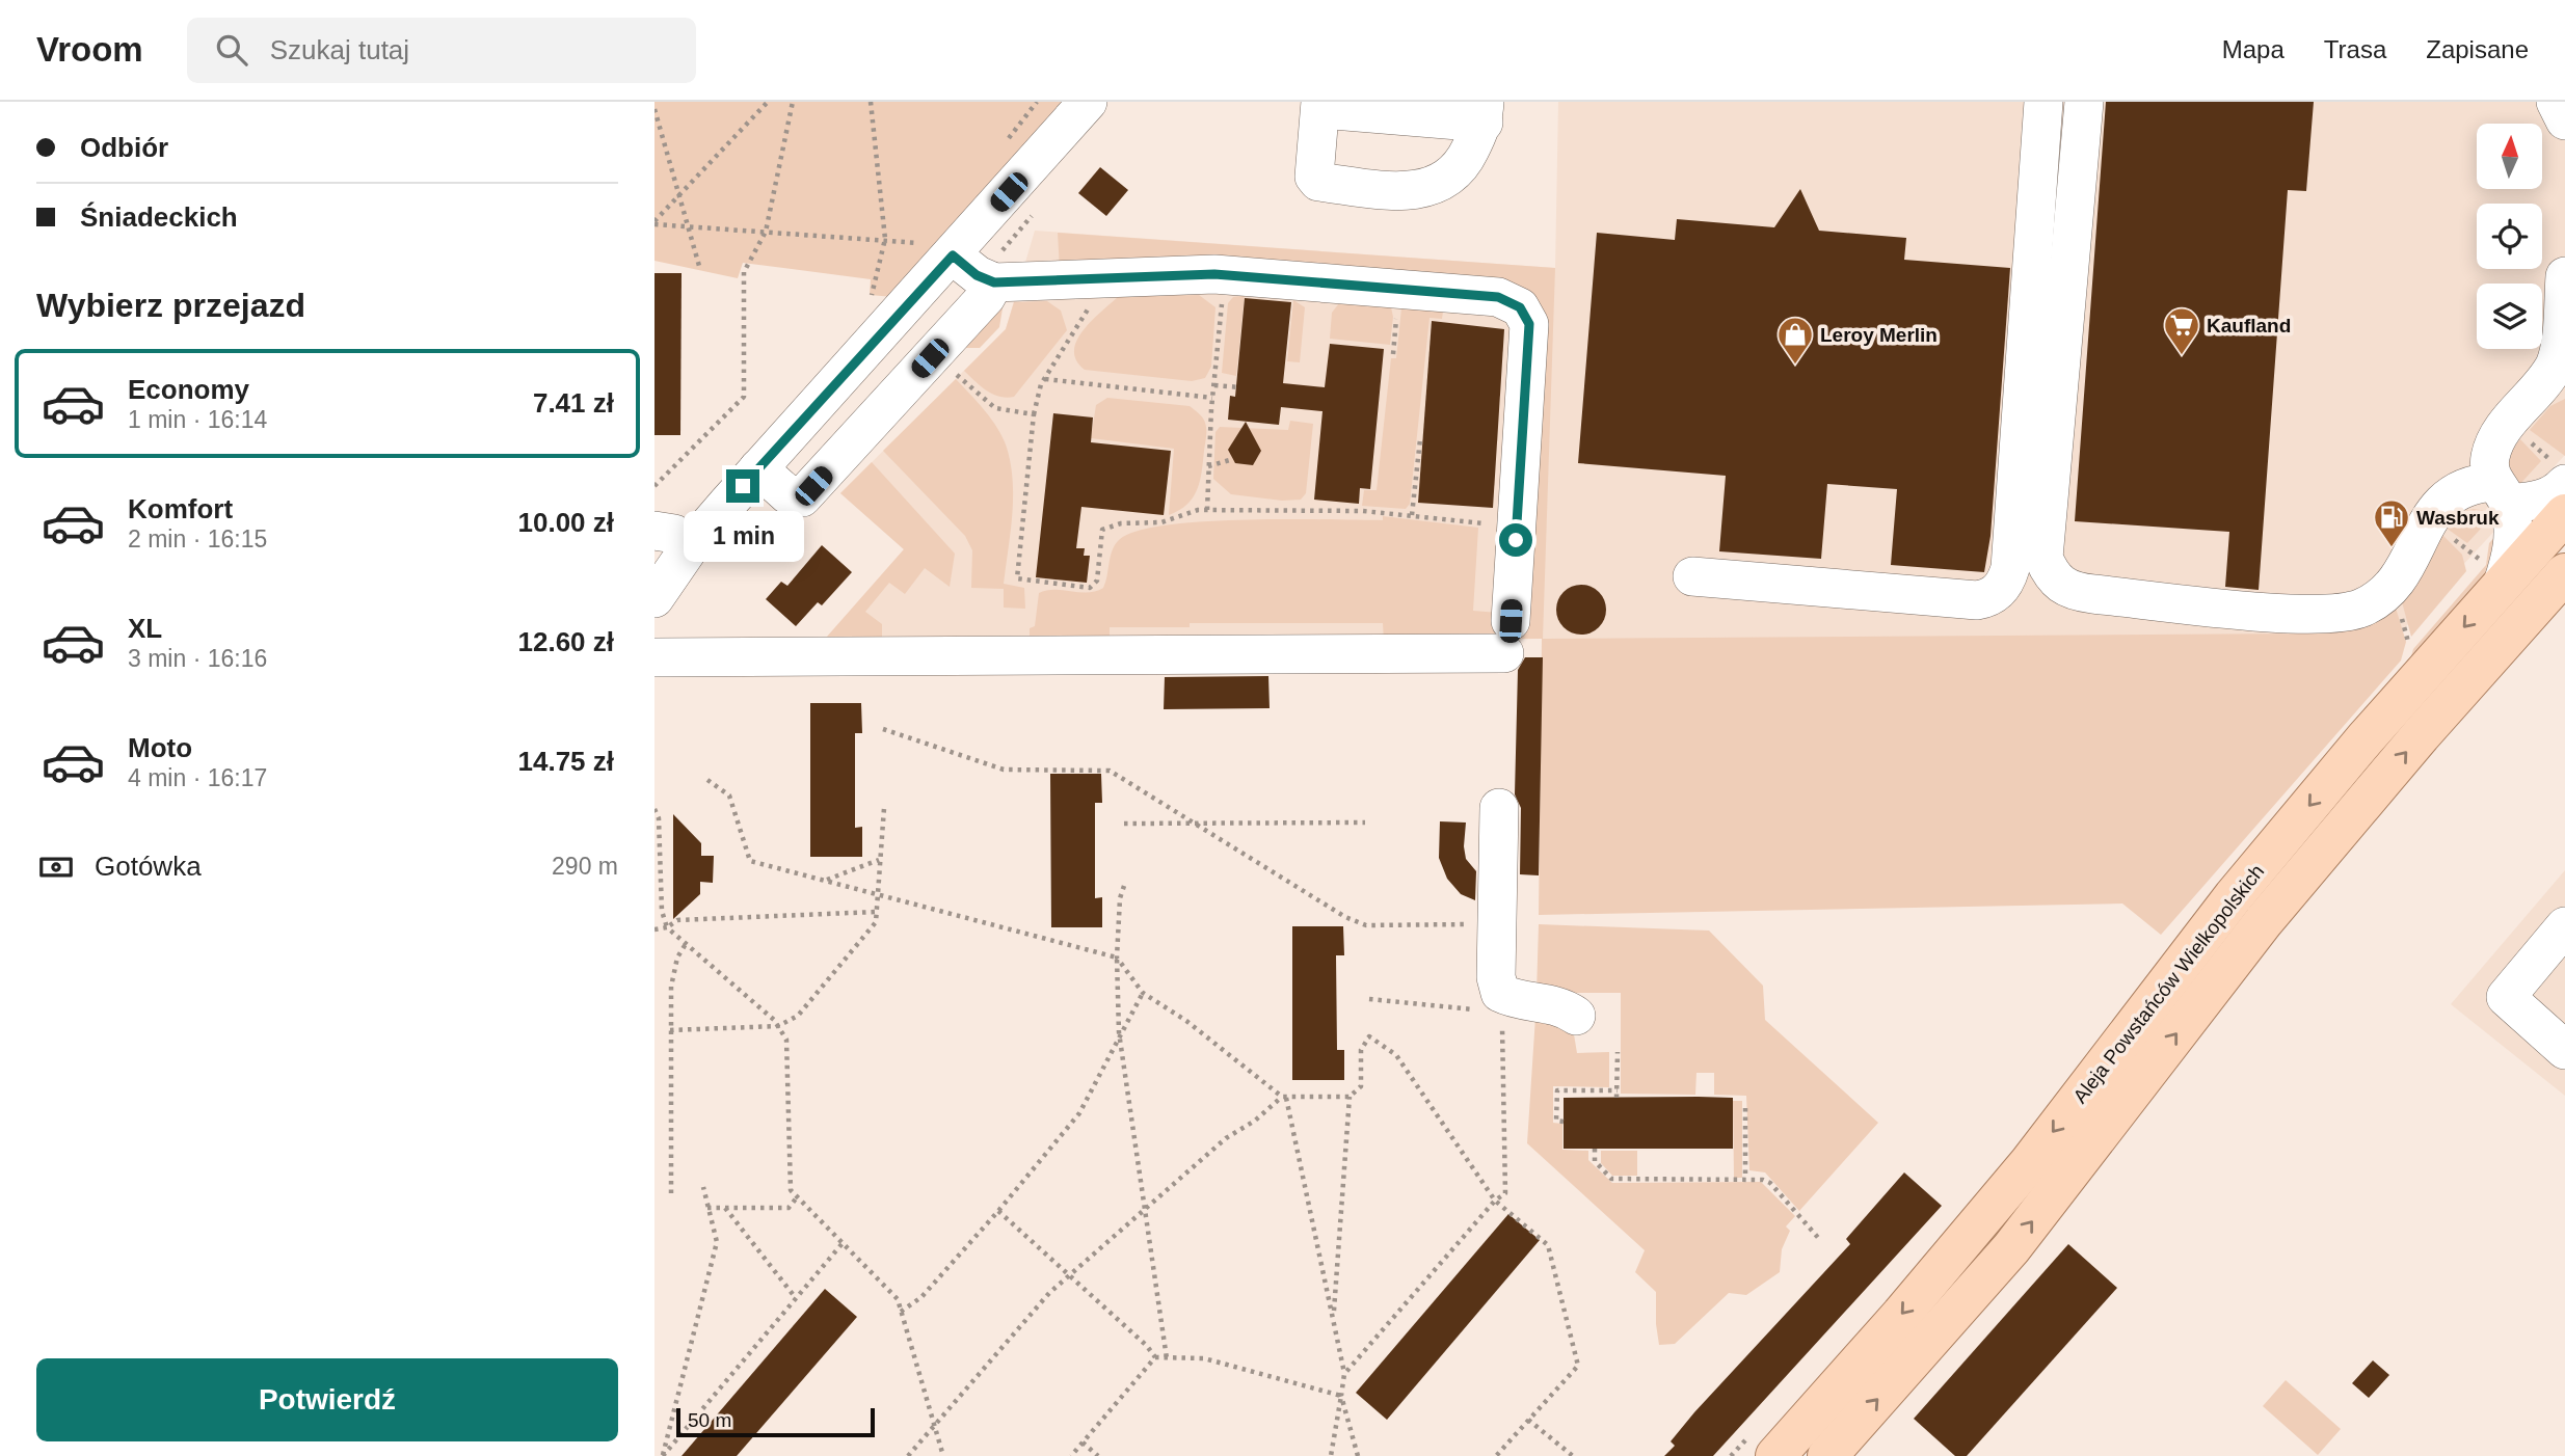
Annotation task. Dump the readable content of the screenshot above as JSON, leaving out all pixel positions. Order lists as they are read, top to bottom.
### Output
{
  "streets": {
    "main road": ["Aleja Powstańców Wielkopolskich"]
  },
  "places": {
    "supermarket": ["Kaufland"],
    "shop": ["Leroy Merlin"],
    "fuel station": ["Wasbruk"]
  },
  "scale_bar": "50 m",
  "north": "top",
  "page": {
    "header": "Vroom",
    "search": "Szukaj tutaj",
    "nav": ["Mapa", "Trasa", "Zapisane"],
    "banner": ["Odbiór", "Śniadeckich"],
    "heading": "Wybierz przejazd",
    "list": [
      {
        "name": "Economy",
        "note": "1 min · 16:14",
        "value": "7.41 zł"
      },
      {
        "name": "Komfort",
        "note": "2 min · 16:15",
        "value": "10.00 zł"
      },
      {
        "name": "XL",
        "note": "3 min · 16:16",
        "value": "12.60 zł"
      },
      {
        "name": "Moto",
        "note": "4 min · 16:17",
        "value": "14.75 zł"
      }
    ],
    "bubble": "1 min",
    "pay": ["Gotówka", "290 m"],
    "buttons": "Potwierdź",
    "scale": "50 m"
  }
}
